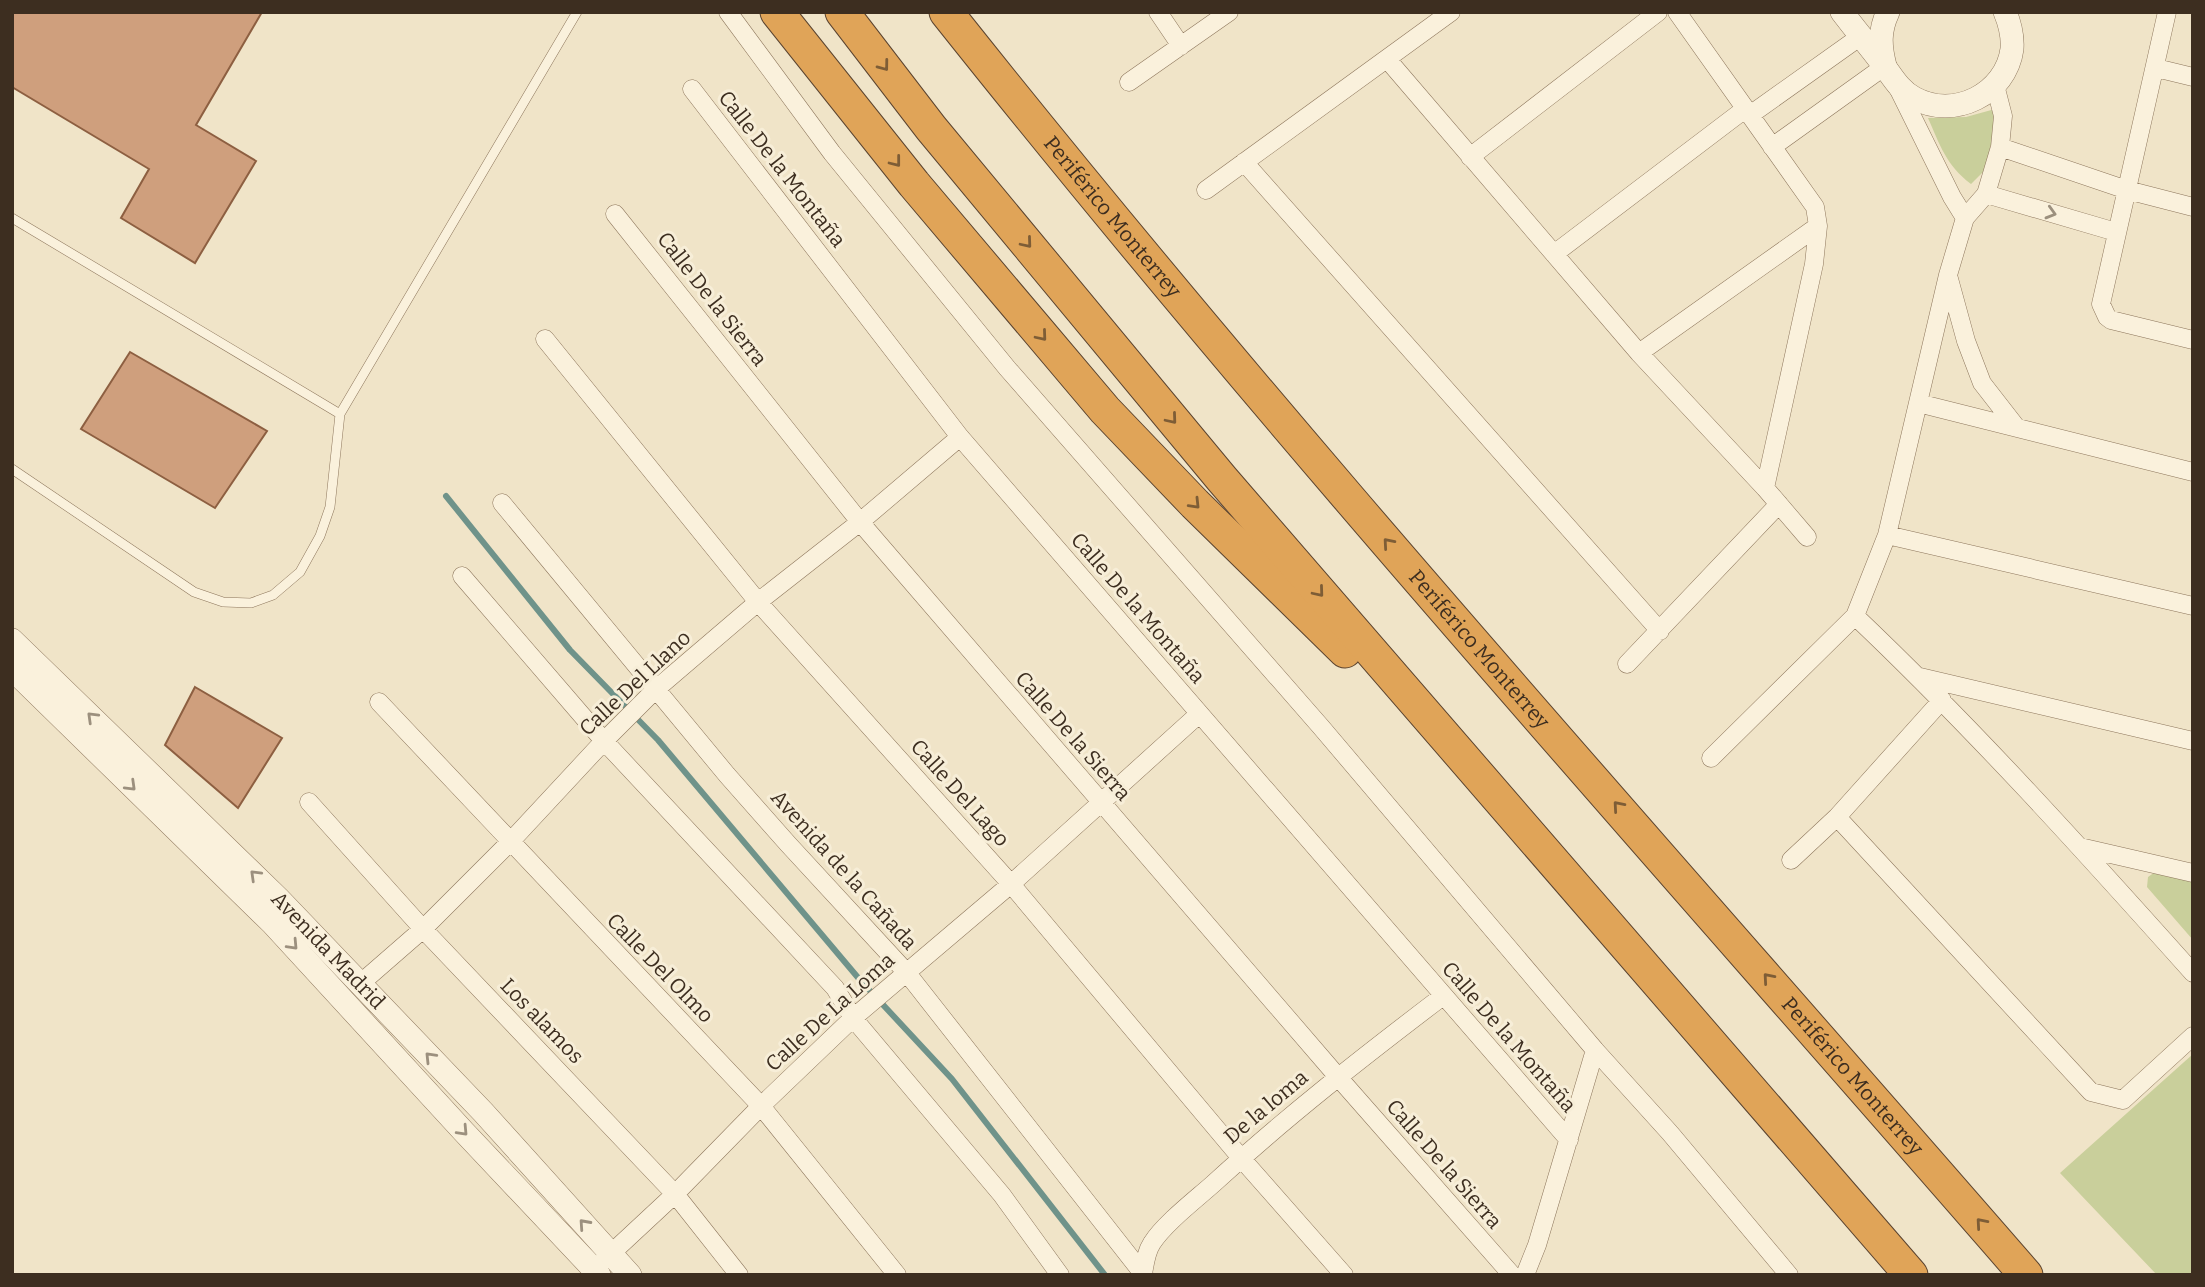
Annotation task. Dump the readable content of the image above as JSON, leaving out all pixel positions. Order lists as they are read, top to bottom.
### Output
{
  "streets": {
    "highway": ["Periférico Monterrey"],
    "street": [
      "Calle De la Montaña",
      "Calle De la Sierra",
      "Calle Del Llano",
      "Calle Del Lago",
      "Avenida de la Cañada",
      "Avenida Madrid",
      "Calle Del Olmo",
      "Calle De La Loma",
      "Los alamos",
      "De la loma"
    ]
  },
  "crossings": [
    ["Calle De la Montaña", "Calle Del Llano"],
    ["Calle De la Montaña", "Calle De La Loma"],
    ["Calle De la Montaña", "De la loma"],
    ["Calle De la Sierra", "Calle Del Llano"],
    ["Calle De la Sierra", "Calle De La Loma"],
    ["Calle De la Sierra", "De la loma"],
    ["Calle Del Llano", "Calle Del Lago"],
    ["Calle Del Llano", "Avenida de la Cañada"],
    ["Calle Del Llano", "Avenida Madrid"],
    ["Calle Del Llano", "Calle Del Olmo"],
    ["Calle Del Llano", "Los alamos"],
    ["Calle Del Lago", "Calle De La Loma"],
    ["Calle Del Lago", "De la loma"],
    ["Avenida de la Cañada", "Calle De La Loma"],
    ["Avenida de la Cañada", "De la loma"],
    ["Avenida Madrid", "Calle De La Loma"],
    ["Calle Del Olmo", "Calle De La Loma"],
    ["Calle De La Loma", "Los alamos"]
  ]
}
